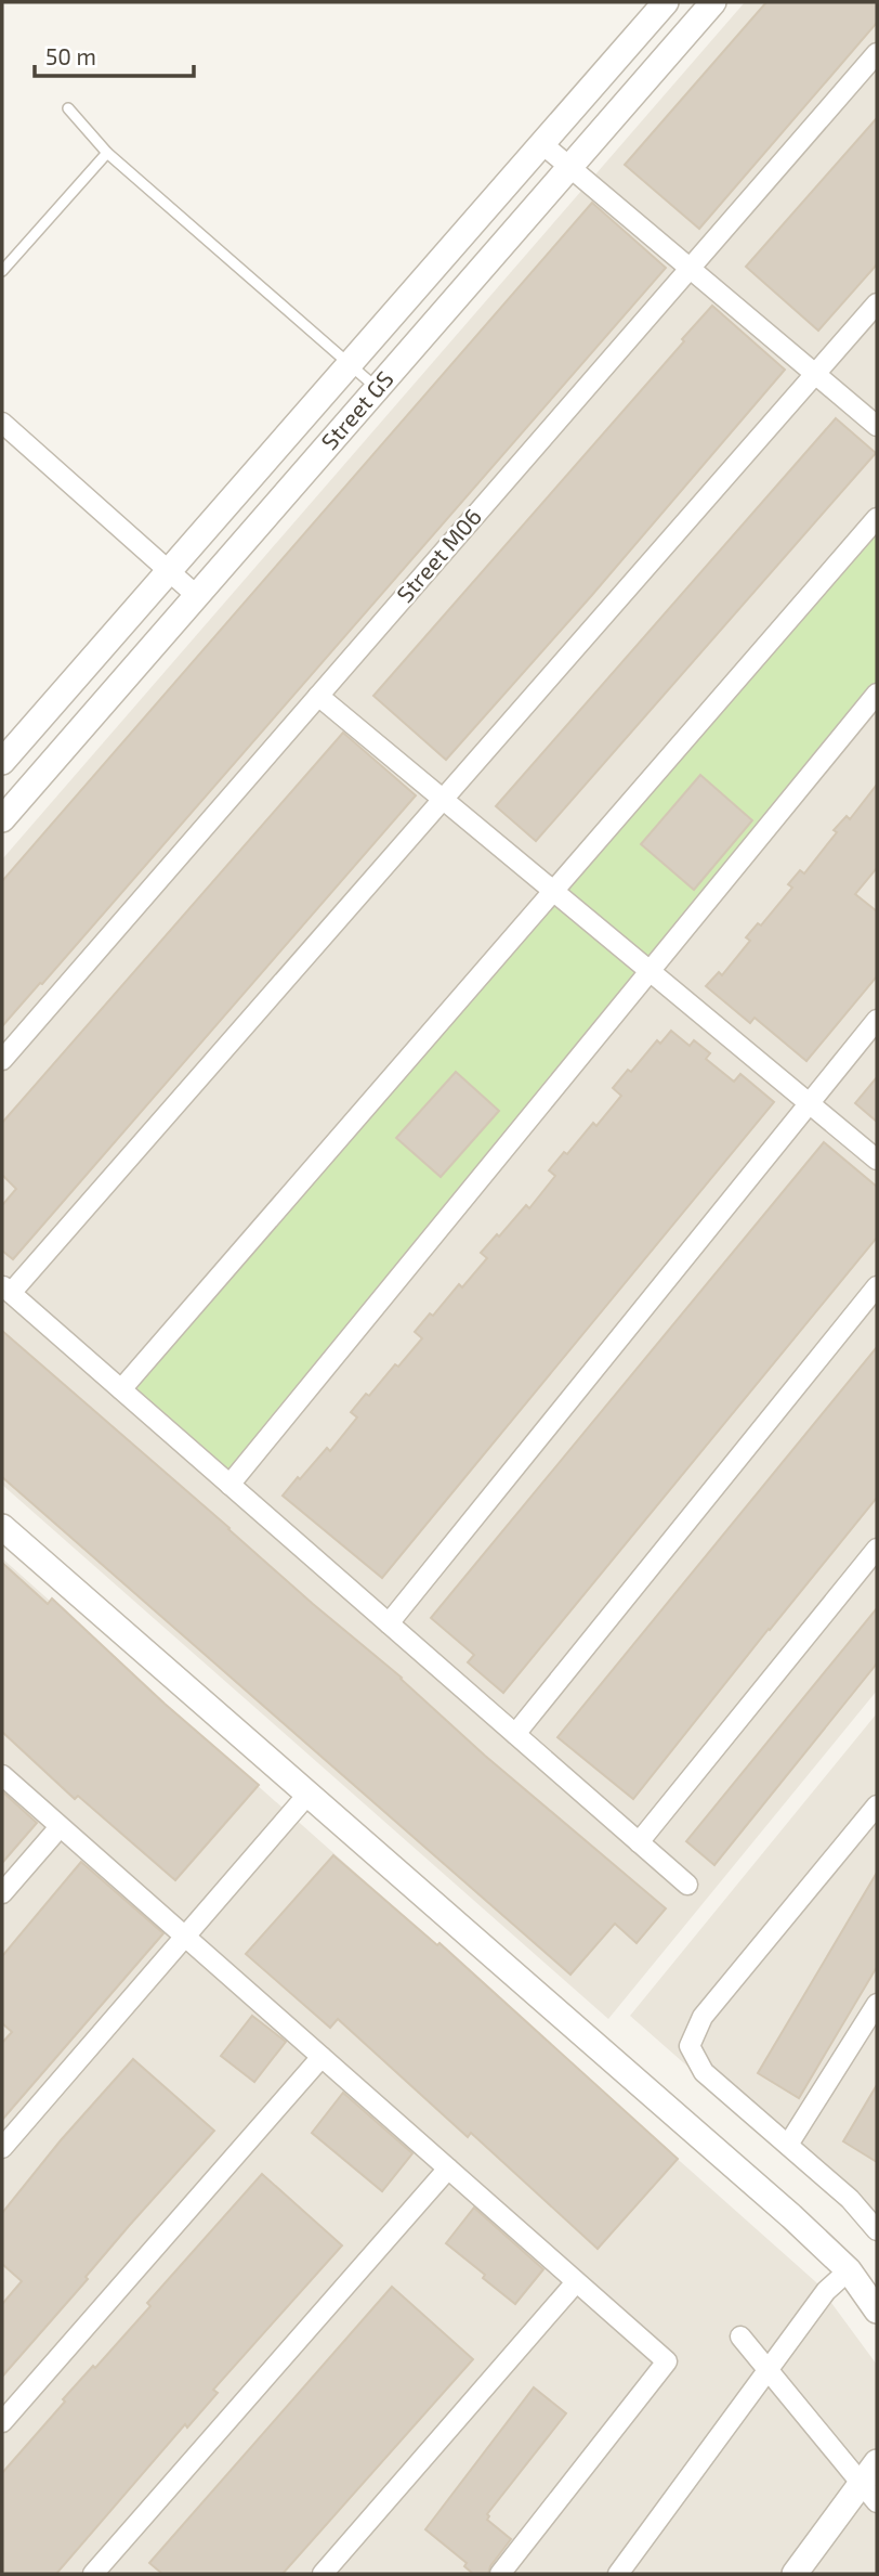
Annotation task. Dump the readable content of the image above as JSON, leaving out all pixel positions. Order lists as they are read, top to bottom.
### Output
{
  "streets": {
    "street": ["Street GS", "Street M06"]
  },
  "scale_bar": "50 m"
}
